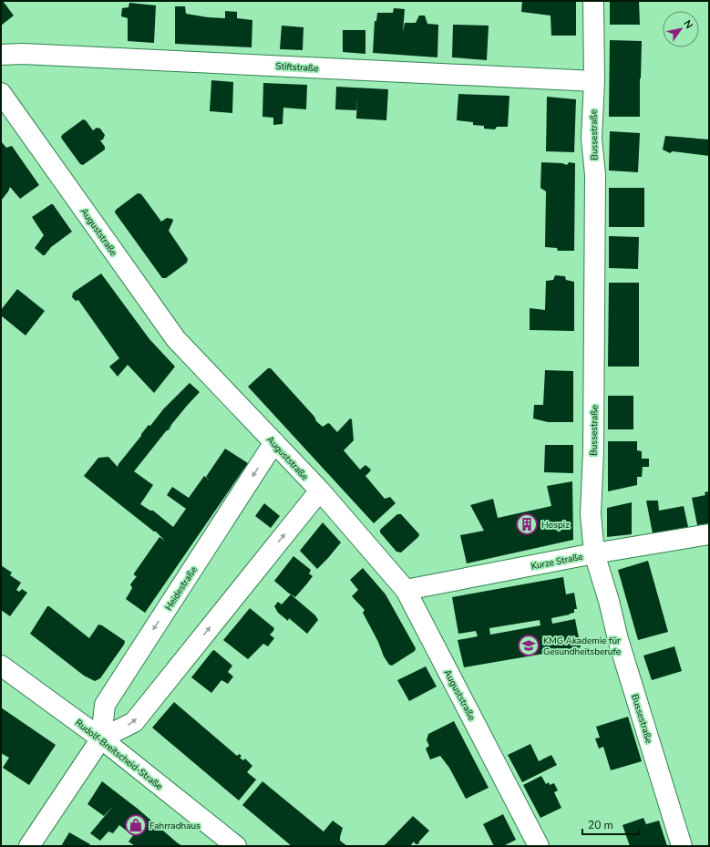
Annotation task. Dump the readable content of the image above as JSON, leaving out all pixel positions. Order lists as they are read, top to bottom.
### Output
{
  "streets": {
    "street": [
      "Stiftstraße",
      "Bussestraße",
      "Auguststraße",
      "Kurze Straße",
      "Heidestraße",
      "Rudolf-Breitscheid-Straße"
    ]
  },
  "crossings": [
    ["Stiftstraße", "Bussestraße"],
    ["Bussestraße", "Kurze Straße"],
    ["Auguststraße", "Kurze Straße"],
    ["Auguststraße", "Heidestraße"],
    ["Heidestraße", "Rudolf-Breitscheid-Straße"]
  ],
  "places": {
    "building": ["Hospiz"],
    "school or university": ["KMG Akademie für Gesundheitsberufe"],
    "shop": ["Fahrradhaus"]
  },
  "scale_bar": "20 m",
  "north": "top right"
}
